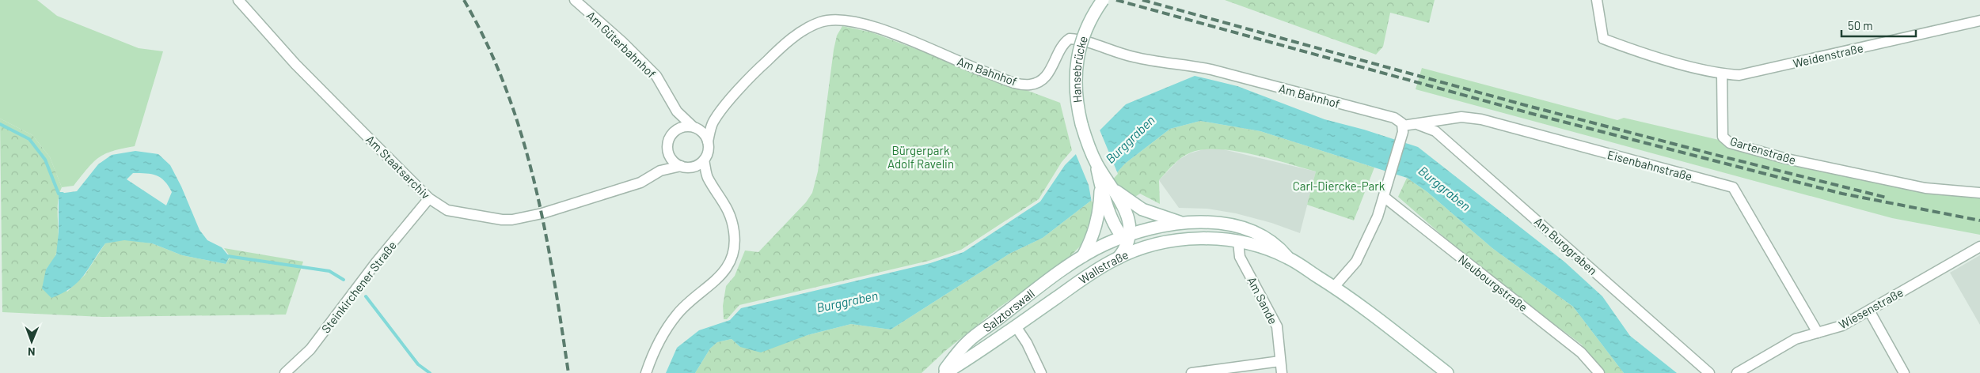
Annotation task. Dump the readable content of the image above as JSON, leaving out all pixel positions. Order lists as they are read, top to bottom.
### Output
{
  "streets": {
    "main road": ["Hansebrücke", "Wallstraße", "Salztorswall"],
    "street": [
      "Am Güterbahnhof",
      "Weidenstraße",
      "Am Bahnhof",
      "Gartenstraße",
      "Eisenbahnstraße",
      "Am Staatsarchiv",
      "Am Burggraben",
      "Neubourgstraße",
      "Steinkirchener Straße",
      "Am Sande",
      "Wiesenstraße"
    ]
  },
  "crossings": [
    ["Am Güterbahnhof", "Am Bahnhof"],
    ["Am Güterbahnhof", "Am Staatsarchiv"],
    ["Weidenstraße", "Gartenstraße"],
    ["Hansebrücke", "Wallstraße"],
    ["Hansebrücke", "Salztorswall"],
    ["Am Bahnhof", "Eisenbahnstraße"],
    ["Am Bahnhof", "Am Staatsarchiv"],
    ["Eisenbahnstraße", "Am Burggraben"],
    ["Eisenbahnstraße", "Wiesenstraße"],
    ["Am Staatsarchiv", "Steinkirchener Straße"],
    ["Wallstraße", "Am Sande"],
    ["Wallstraße", "Salztorswall"]
  ],
  "water": ["Burggraben"],
  "parks": ["Bürgerpark Adolf Ravelin", "Carl-Diercke-Park"],
  "scale_bar": "50 m",
  "north": "bottom"
}
